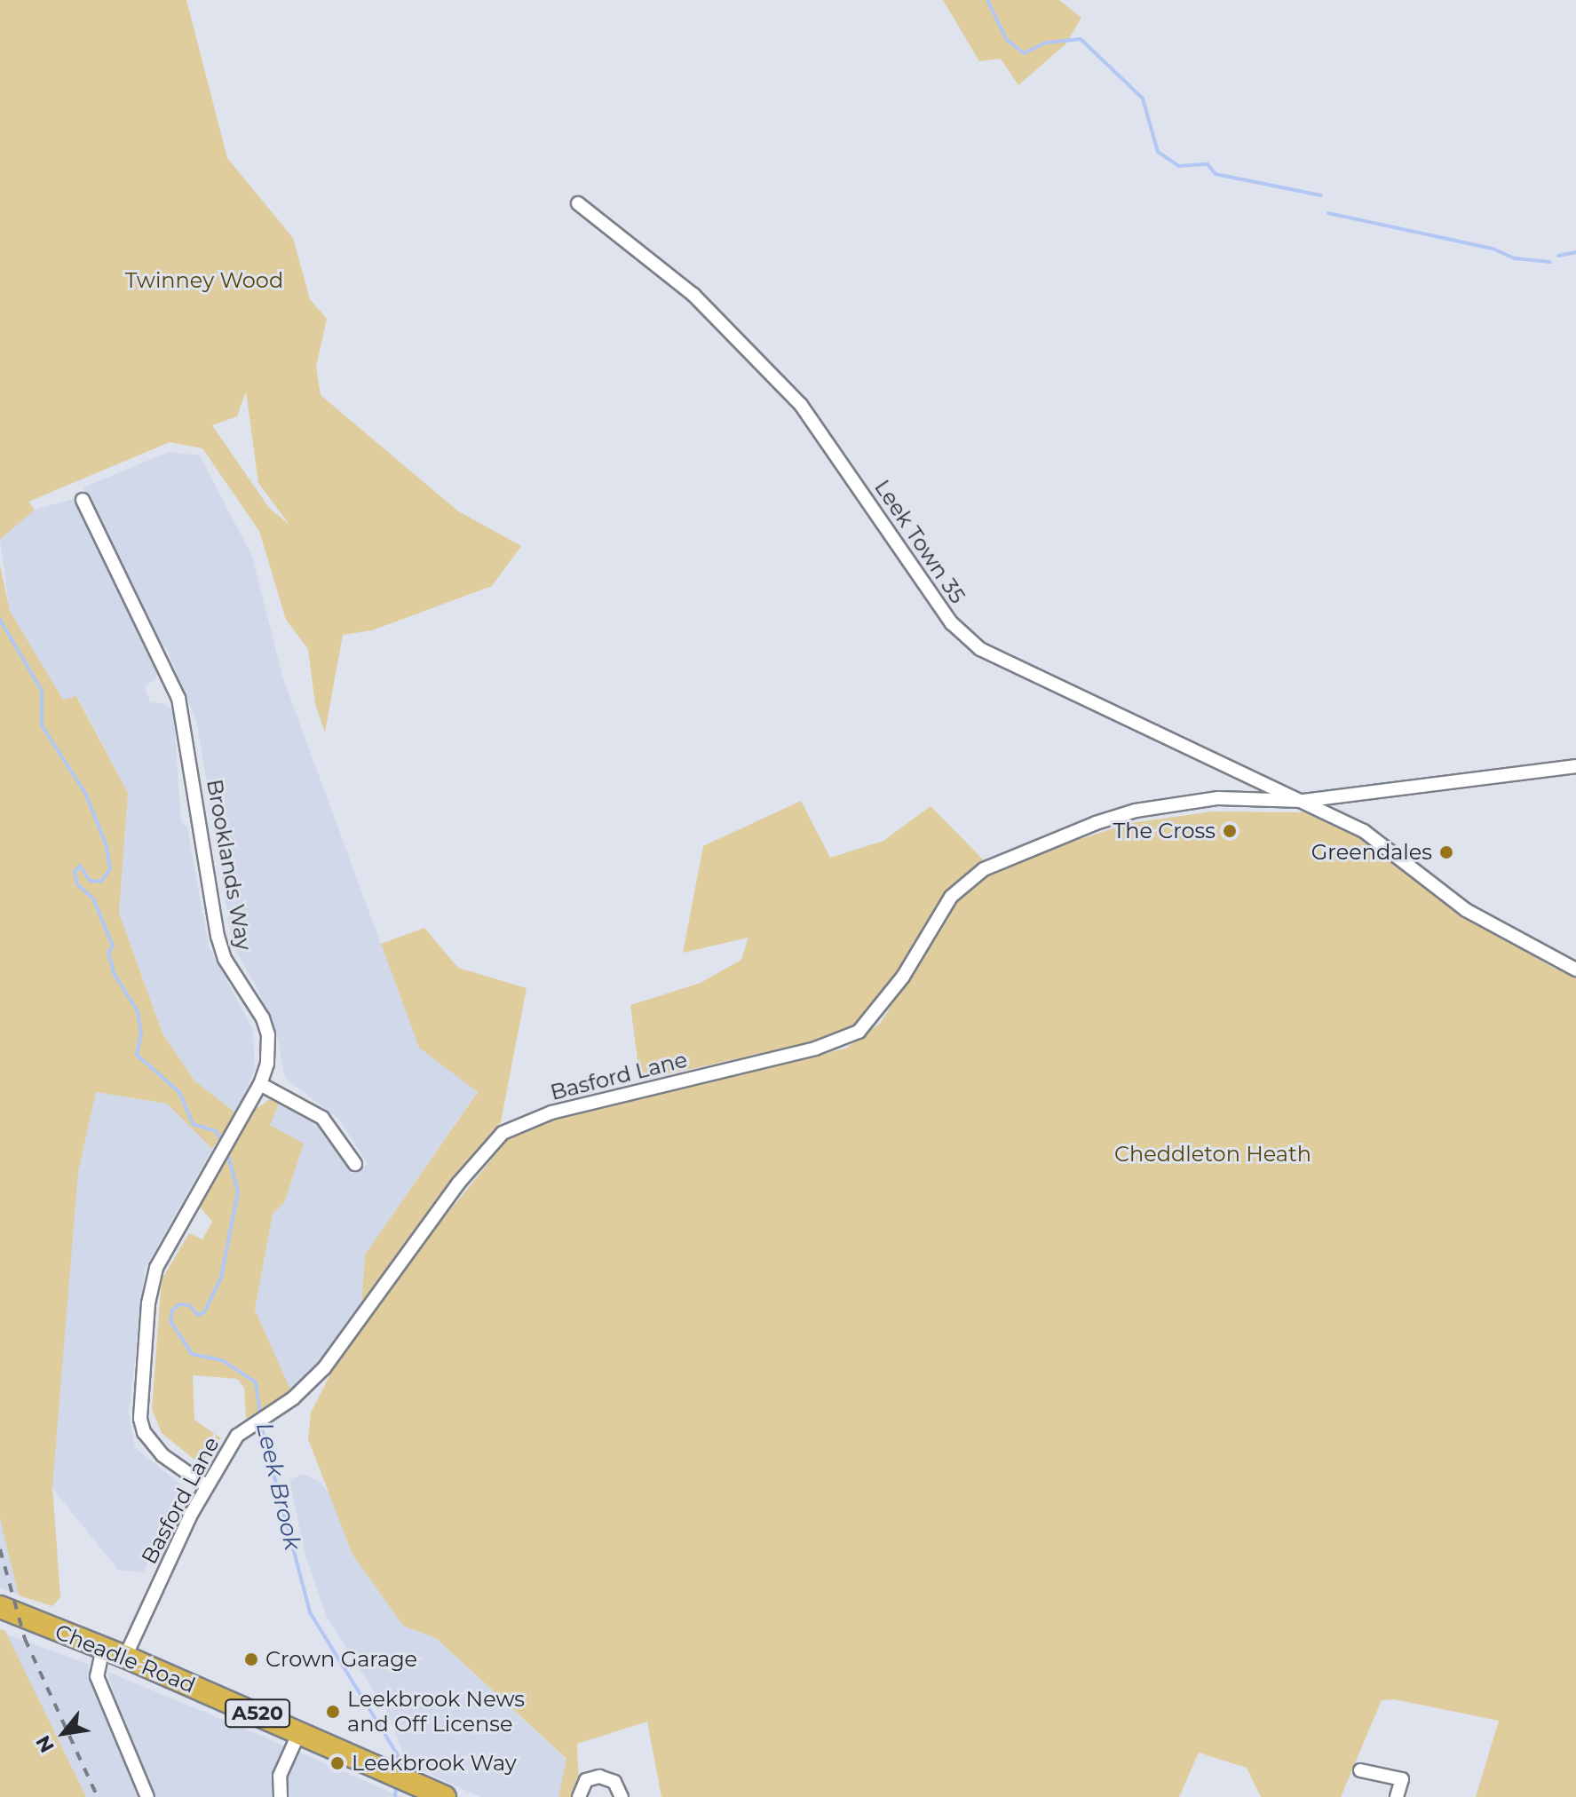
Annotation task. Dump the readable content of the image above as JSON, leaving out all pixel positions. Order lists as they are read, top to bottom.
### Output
{
  "streets": {
    "highway": ["Cheadle Road", "A520"],
    "street": ["Leek Town 35", "Brooklands Way", "Basford Lane"]
  },
  "crossings": [
    ["Leek Town 35", "Basford Lane"],
    ["Brooklands Way", "Basford Lane"],
    ["Basford Lane", "Cheadle Road"]
  ],
  "water": ["Leek Brook"],
  "parks": ["Twinney Wood", "Cheddleton Heath"],
  "places": [
    "The Cross",
    "Greendales",
    "Crown Garage",
    "Leekbrook News and Off License",
    "Leekbrook Way"
  ],
  "north": "bottom left"
}
